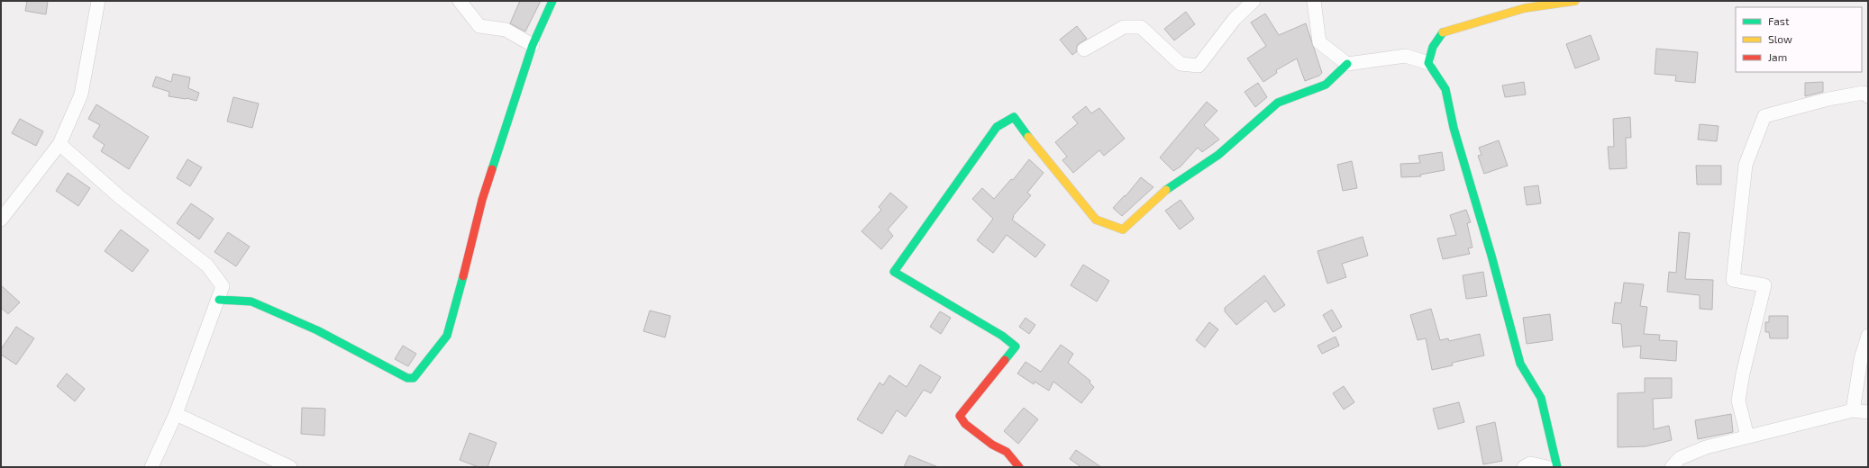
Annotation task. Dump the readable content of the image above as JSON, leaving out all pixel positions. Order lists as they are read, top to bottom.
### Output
{
  "legend": ["Fast", "Slow", "Jam"]
}
